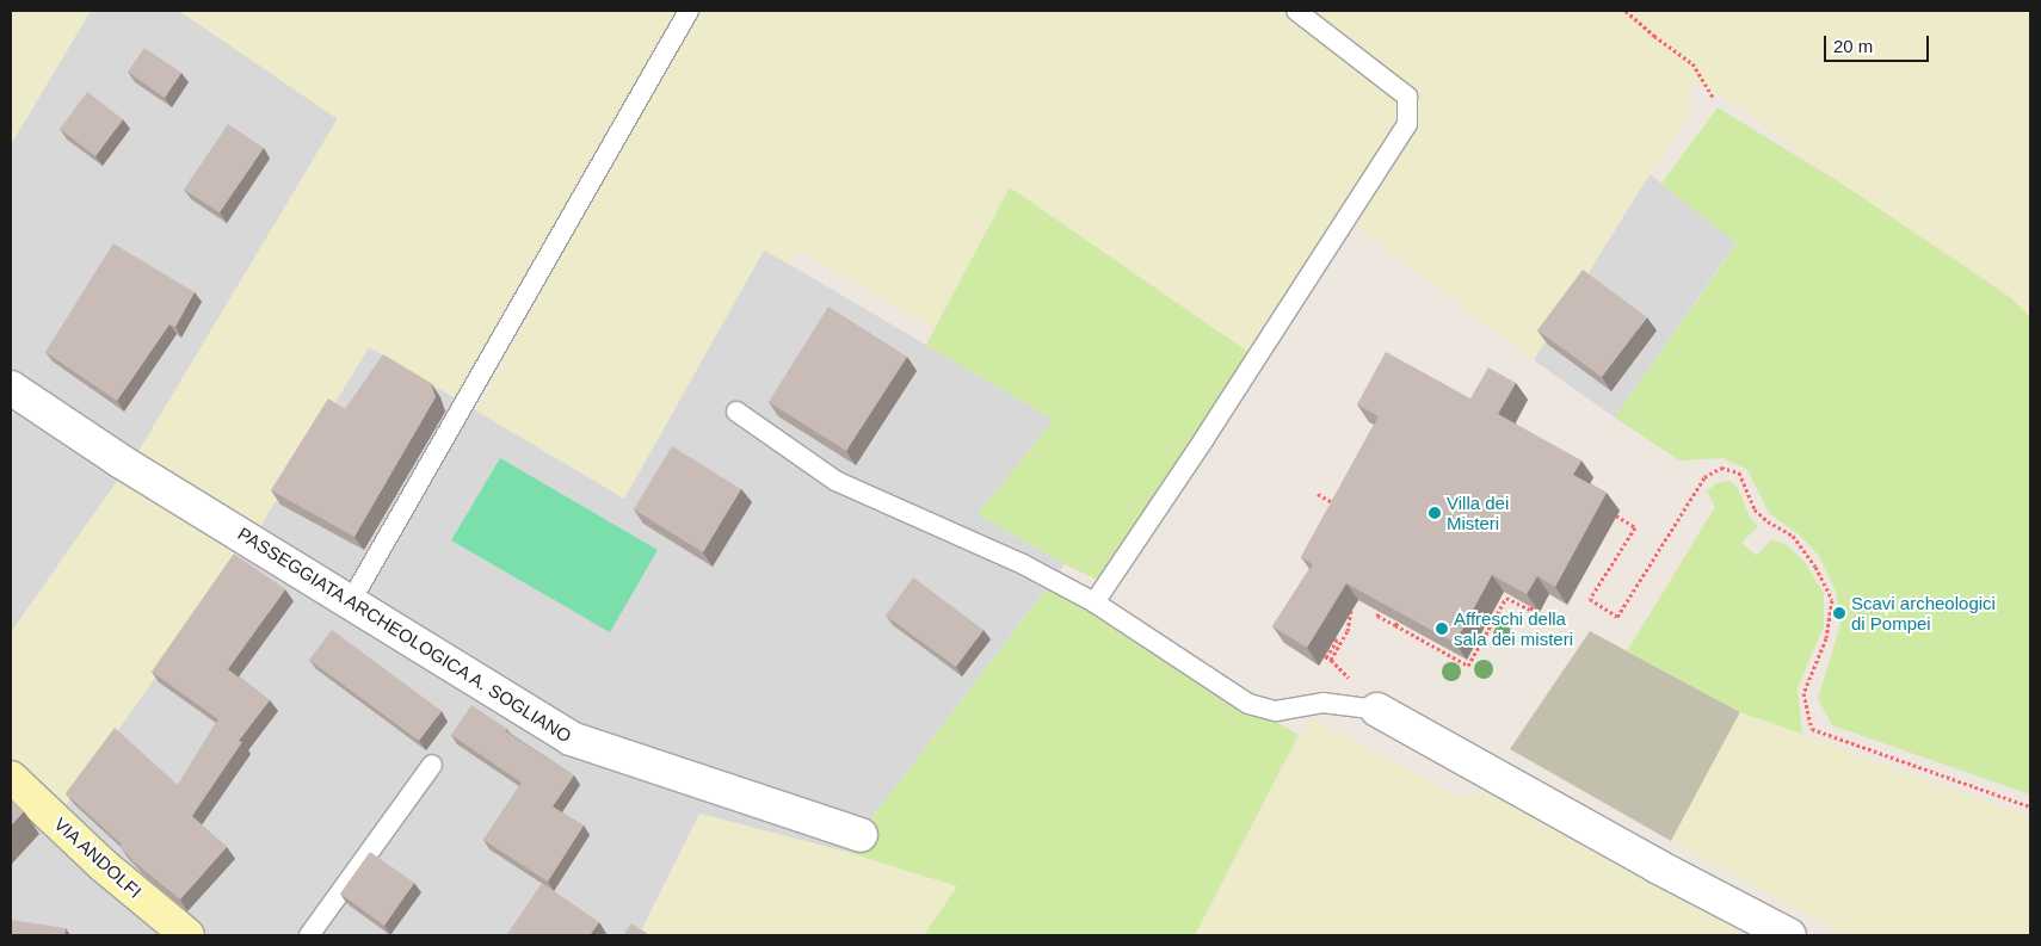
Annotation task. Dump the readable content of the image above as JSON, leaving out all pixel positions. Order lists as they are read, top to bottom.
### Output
{
  "streets": {
    "street": ["PASSEGGIATA ARCHEOLOGICA A. SOGLIANO", "VIA ANDOLFI"]
  },
  "places": ["Villa dei Misteri", "Scavi archeologici di Pompei", "Affreschi della sala dei misteri"],
  "scale_bar": "20 m"
}
